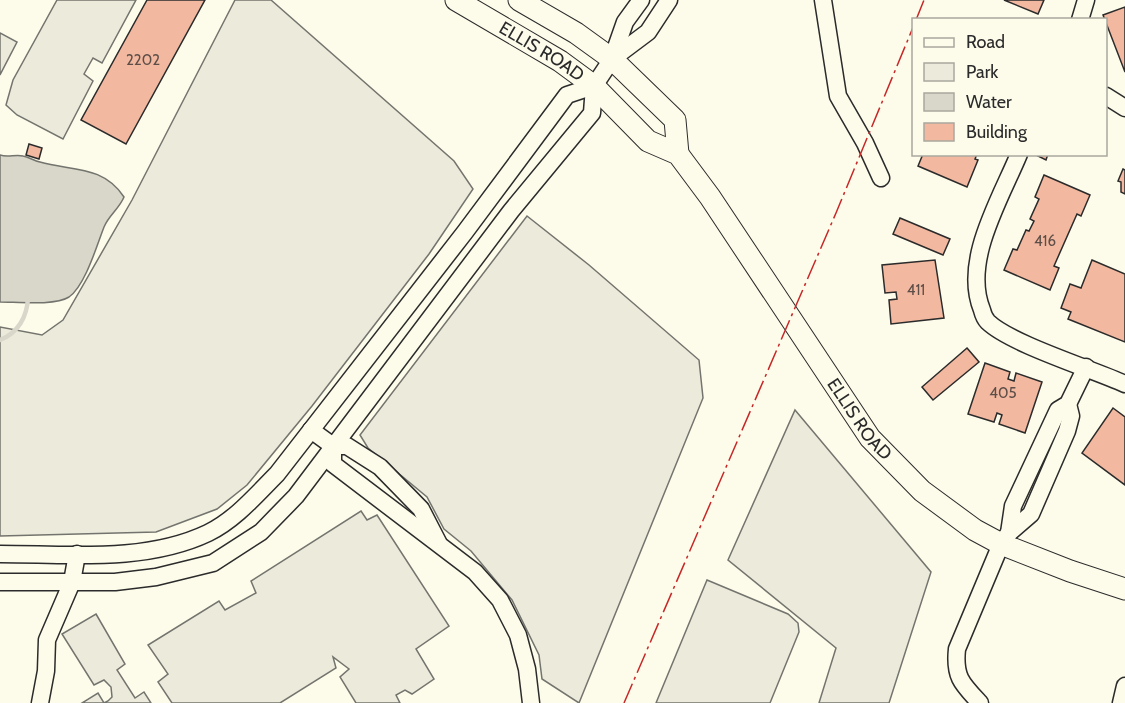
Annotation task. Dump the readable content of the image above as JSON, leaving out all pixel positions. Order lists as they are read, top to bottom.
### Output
{
  "streets": {
    "main road": ["ELLIS ROAD"]
  },
  "house_numbers": [
    "2202",
    "416",
    "411",
    "405"
  ],
  "legend": [
    "Road",
    "Park",
    "Water",
    "Building"
  ]
}
